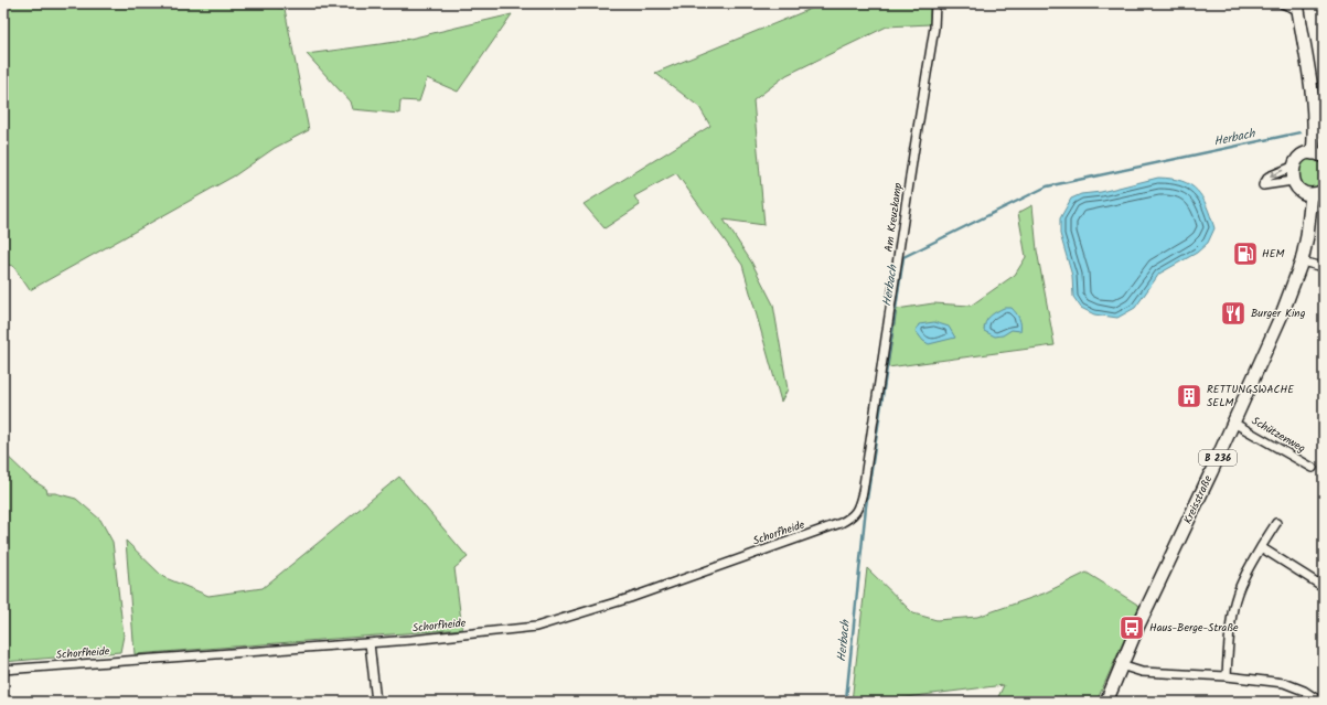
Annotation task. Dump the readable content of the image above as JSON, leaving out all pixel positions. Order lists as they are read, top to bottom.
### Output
{
  "streets": {
    "main road": ["B 236", "Kreisstraße"],
    "street": ["Am Kreuzkamp", "Schützenweg", "Schorfheide"]
  },
  "crossings": [
    ["Am Kreuzkamp", "Schorfheide"],
    ["Schützenweg", "Kreisstraße"]
  ],
  "water": ["Herbach"],
  "places": {
    "fuel station": ["HEM"],
    "restaurant": ["Burger King"],
    "building": ["RETTUNGSWACHE SELM"],
    "bus stop": ["Haus-Berge-Straße"]
  }
}
